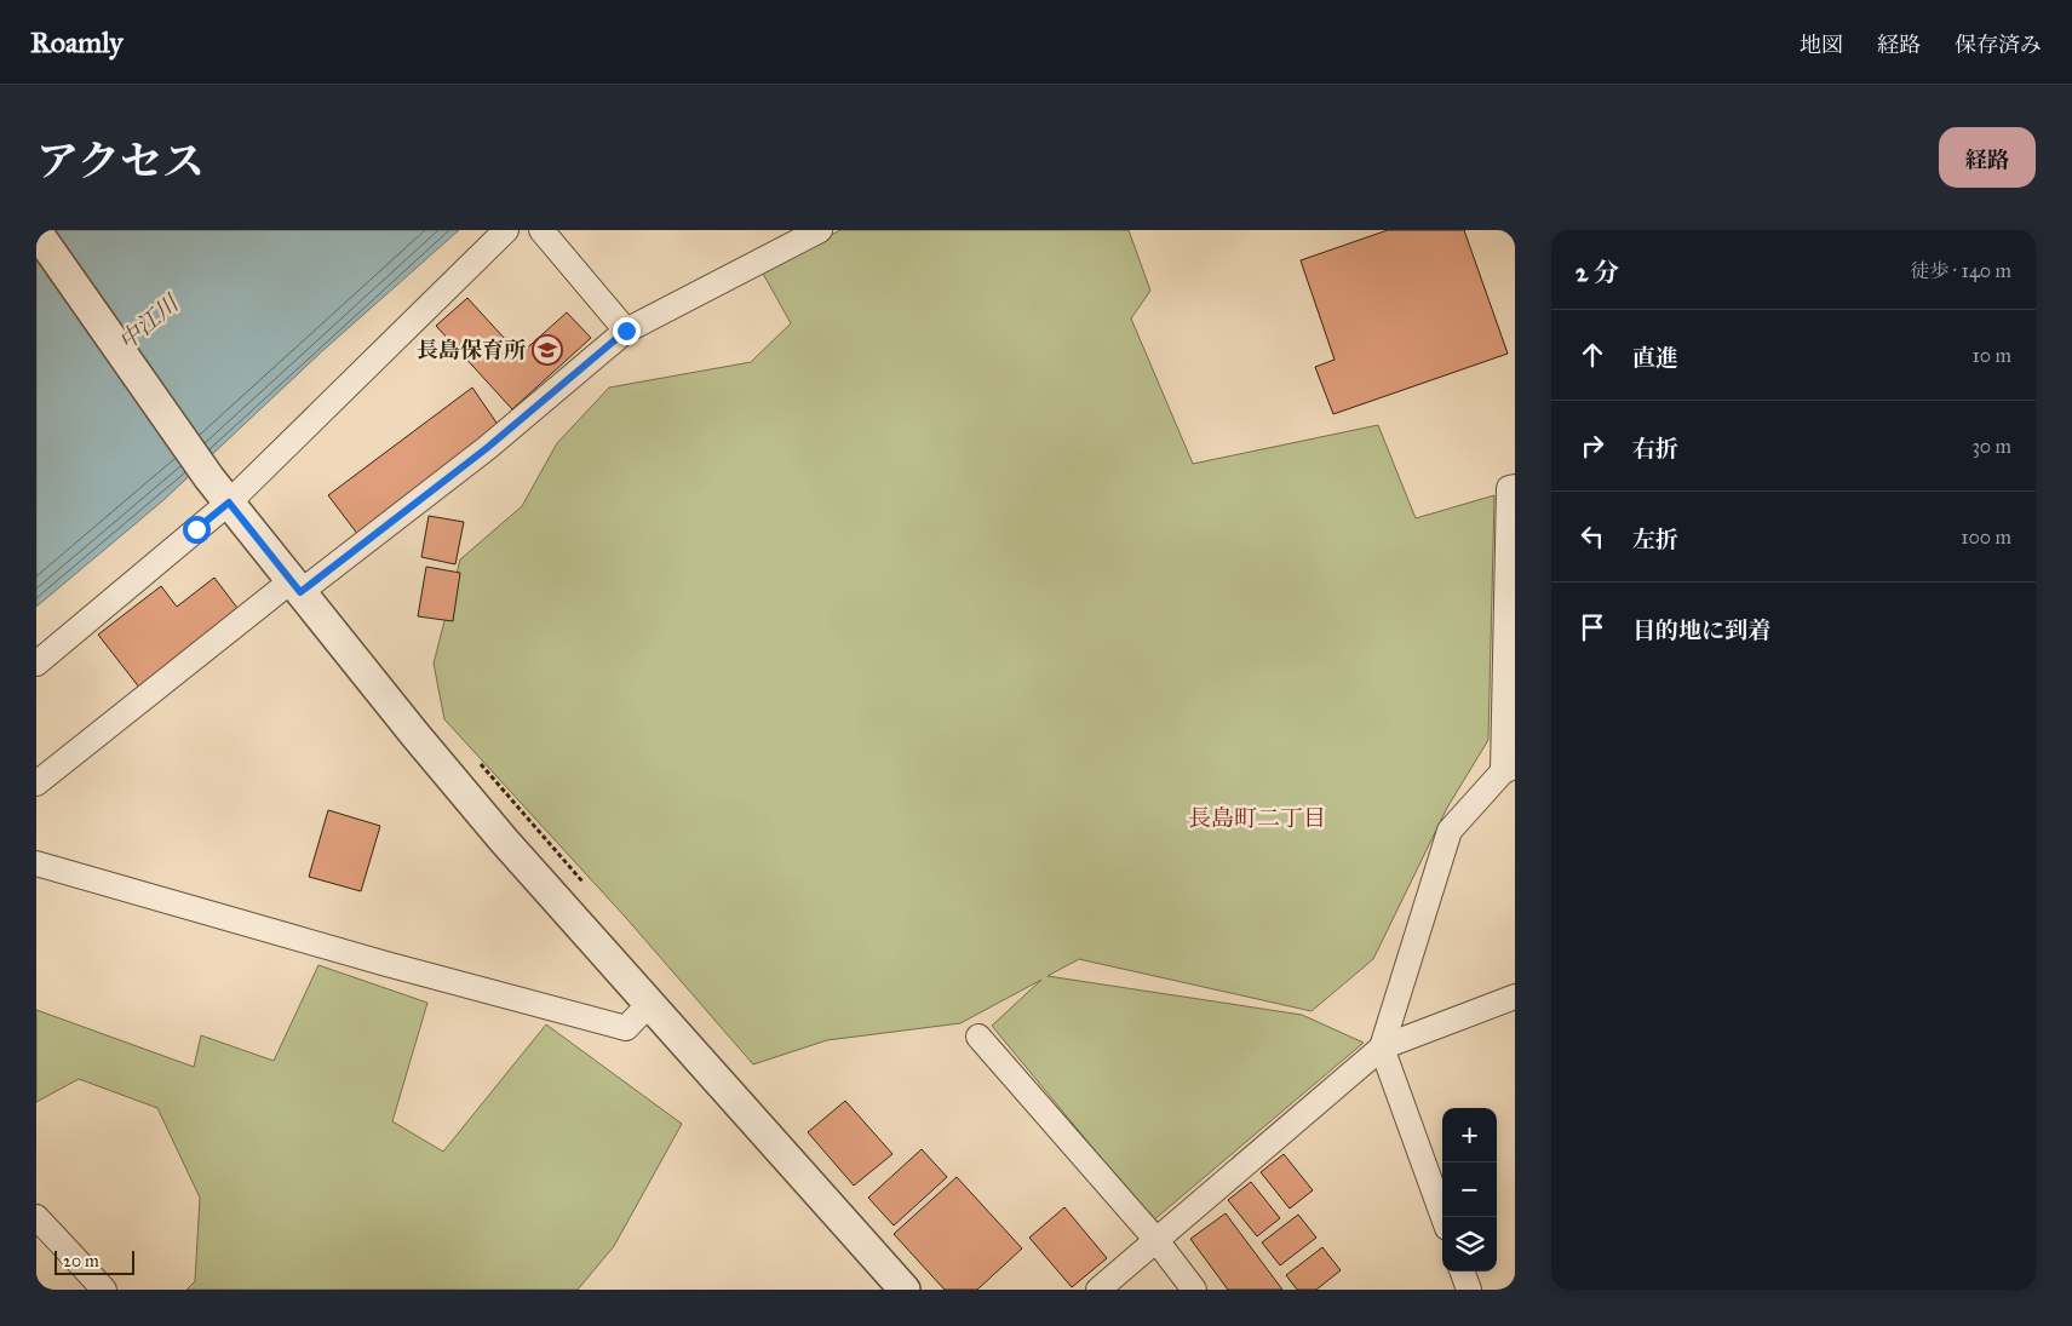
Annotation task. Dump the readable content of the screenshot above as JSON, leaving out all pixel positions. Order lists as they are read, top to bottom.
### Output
{
  "districts": ["長島町二丁目"],
  "water": ["中江川"],
  "places": {
    "school or university": ["長島保育所"]
  },
  "scale_bar": "20 m",
  "page": {
    "header": "Roamly",
    "nav": ["地図", "経路", "保存済み"],
    "title": "アクセス",
    "buttons": "経路",
    "heading": ["2 分", "徒歩 · 140 m"],
    "list": [
      ["直進", "10 m"],
      ["右折", "30 m"],
      ["左折", "100 m"],
      "目的地に到着"
    ],
    "map_buttons": ["+", "−"],
    "scale": "20 m"
  }
}
